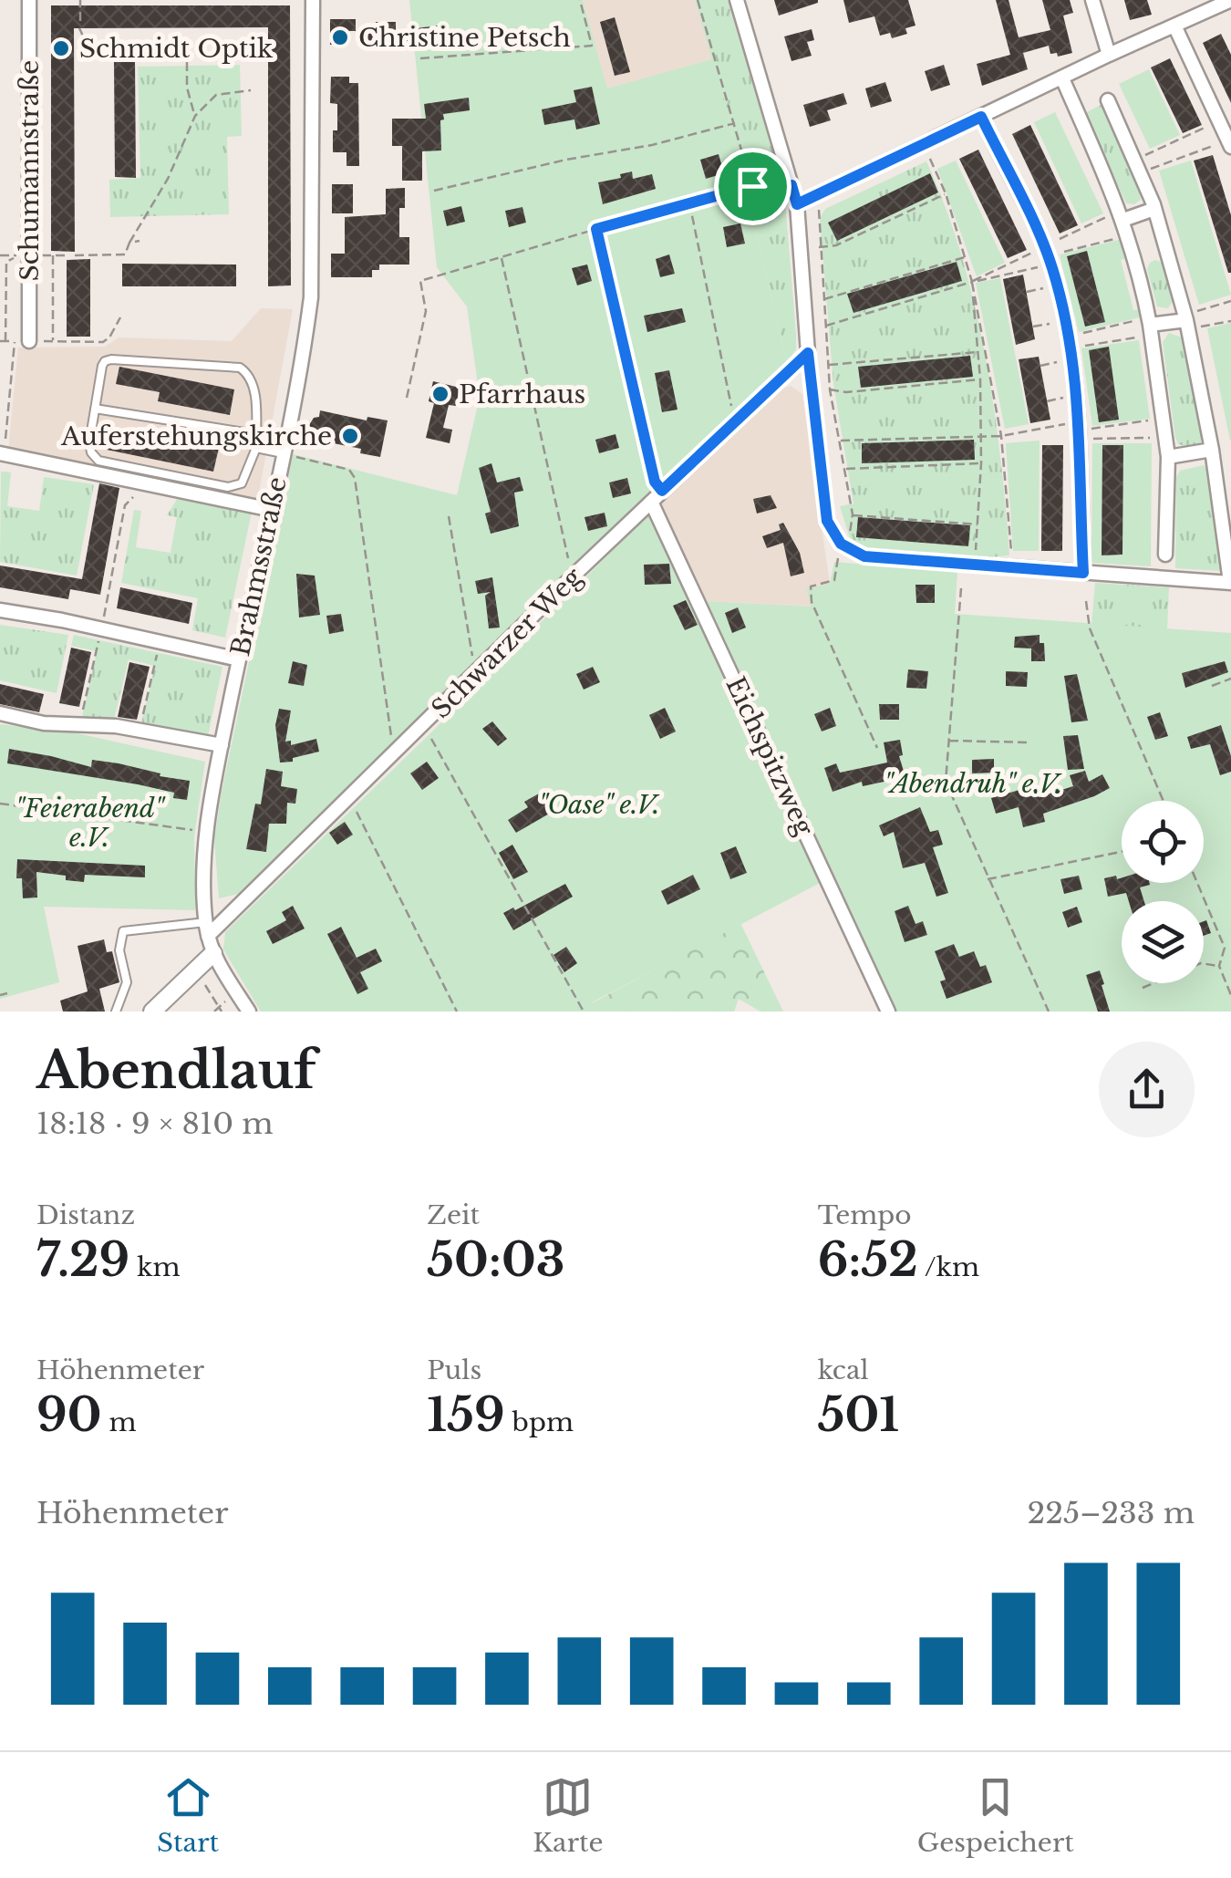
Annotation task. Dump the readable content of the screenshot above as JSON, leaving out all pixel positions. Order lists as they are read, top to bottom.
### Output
{
  "streets": {
    "street": [
      "Schumannstraße",
      "Brahmsstraße",
      "Schwarzer Weg",
      "Eichspitzweg"
    ]
  },
  "crossings": [
    ["Brahmsstraße", "Schwarzer Weg"],
    ["Schwarzer Weg", "Eichspitzweg"]
  ],
  "parks": ["\"Abendruh\" e.V.", "\"Oase\" e.V.", "\"Feierabend\" e.V."],
  "places": [
    "Christine Petsch",
    "Schmidt Optik",
    "Pfarrhaus",
    "Auferstehungskirche"
  ],
  "page": {
    "heading": ["Abendlauf", "18:18 · 9 × 810 m"],
    "stats": [
      ["Distanz", "7.29 km"],
      ["Zeit", "50:03"],
      ["Tempo", "6:52 /km"],
      ["Höhenmeter", "90 m"],
      ["Puls", "159 bpm"],
      ["kcal", "501"]
    ],
    "chart": ["Höhenmeter", "225–233 m"],
    "tabs": ["Start", "Karte", "Gespeichert"]
  }
}
